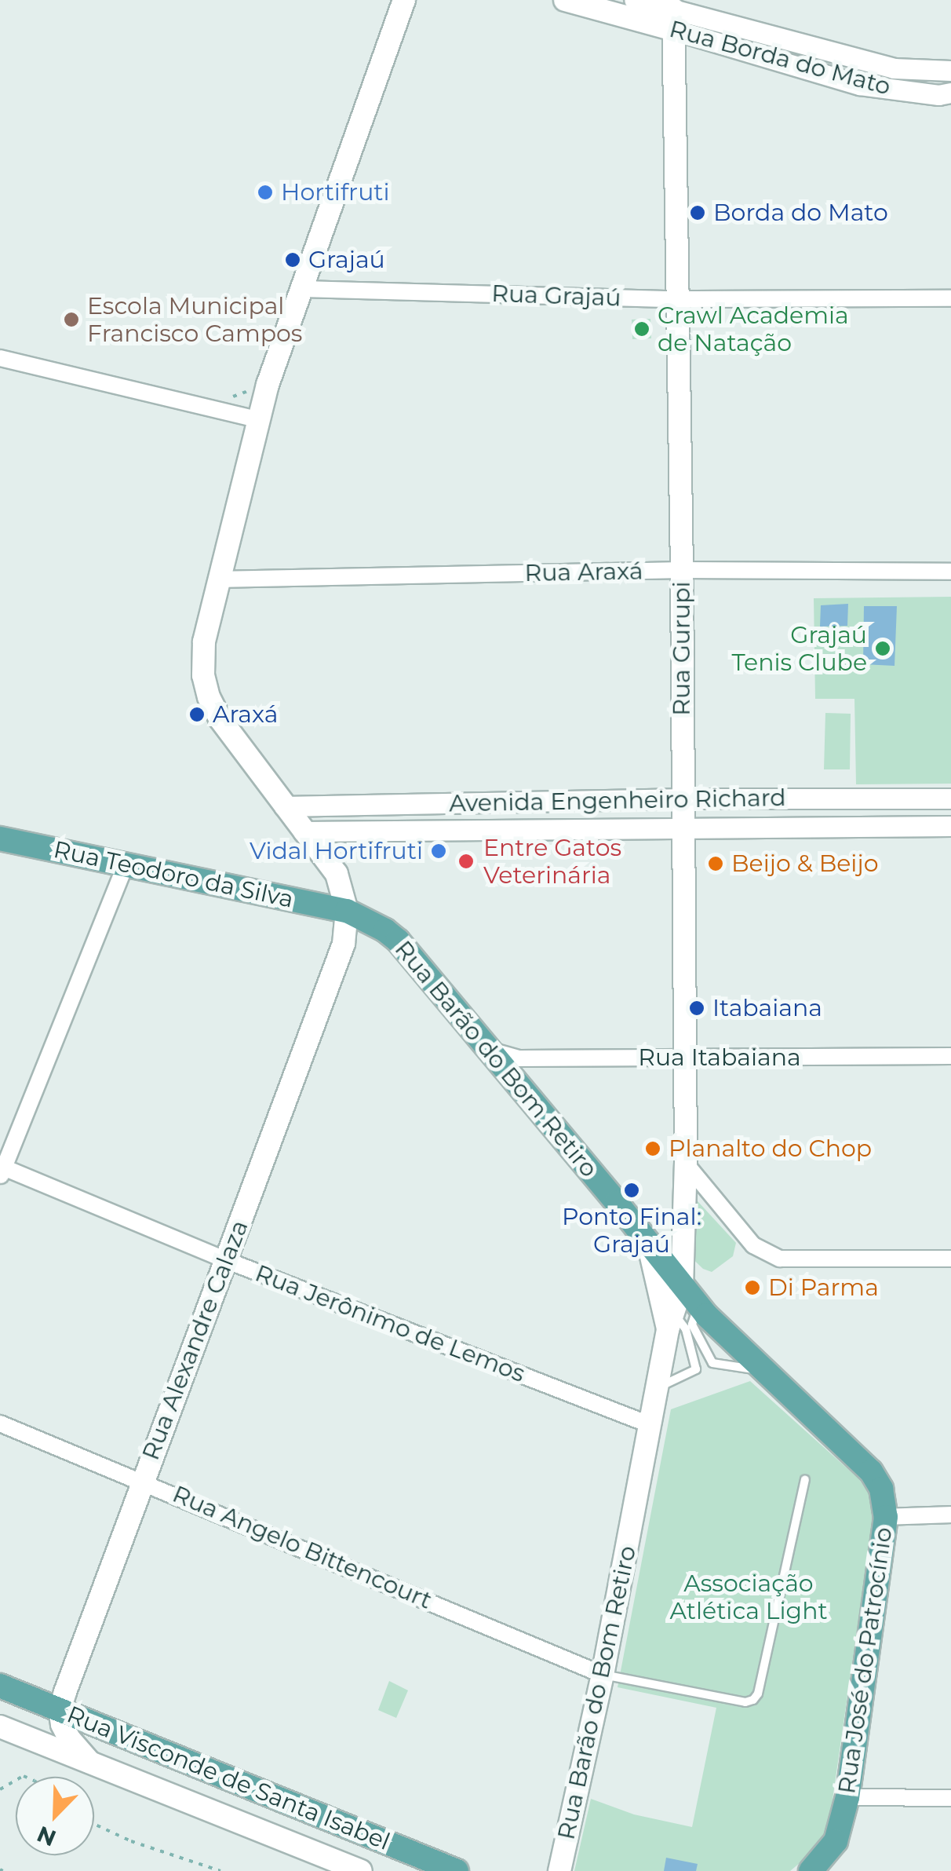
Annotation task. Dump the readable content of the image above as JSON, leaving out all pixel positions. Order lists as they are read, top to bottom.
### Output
{
  "streets": {
    "main road": [
      "Rua Borda do Mato",
      "Rua Gurupi",
      "Rua Teodoro da Silva",
      "Rua Barão do Bom Retiro",
      "Rua Alexandre Calaza",
      "Rua José do Patrocínio",
      "Rua Visconde de Santa Isabel"
    ],
    "street": [
      "Rua Grajaú",
      "Rua Araxá",
      "Avenida Engenheiro Richard",
      "Rua Itabaiana",
      "Rua Jerônimo de Lemos",
      "Rua Angelo Bittencourt"
    ]
  },
  "crossings": [
    ["Rua Borda do Mato", "Rua Gurupi"],
    ["Rua Grajaú", "Rua Gurupi"],
    ["Rua Araxá", "Rua Gurupi"],
    ["Rua Gurupi", "Avenida Engenheiro Richard"],
    ["Rua Gurupi", "Rua Itabaiana"],
    ["Rua Gurupi", "Rua Barão do Bom Retiro"],
    ["Rua Gurupi", "Rua José do Patrocínio"],
    ["Rua Teodoro da Silva", "Rua Barão do Bom Retiro"],
    ["Rua Teodoro da Silva", "Rua Alexandre Calaza"],
    ["Rua Itabaiana", "Rua Barão do Bom Retiro"],
    ["Rua Barão do Bom Retiro", "Rua Jerônimo de Lemos"],
    ["Rua Barão do Bom Retiro", "Rua Alexandre Calaza"],
    ["Rua Barão do Bom Retiro", "Rua Angelo Bittencourt"],
    ["Rua Barão do Bom Retiro", "Rua José do Patrocínio"],
    ["Rua Jerônimo de Lemos", "Rua Alexandre Calaza"],
    ["Rua Alexandre Calaza", "Rua Angelo Bittencourt"],
    ["Rua Alexandre Calaza", "Rua Visconde de Santa Isabel"]
  ],
  "parks": ["Associação Atlética Light"],
  "places": [
    "Hortifruti",
    "Borda do Mato",
    "Grajaú",
    "Escola Municipal Francisco Campos",
    "Crawl Academia de Natação",
    "Grajaú Tenis Clube",
    "Araxá",
    "Vidal Hortifruti",
    "Entre Gatos Veterinária",
    "Beijo & Beijo",
    "Itabaiana",
    "Planalto do Chop",
    "Ponto Final: Grajaú",
    "Di Parma"
  ],
  "north": "bottom left"
}
